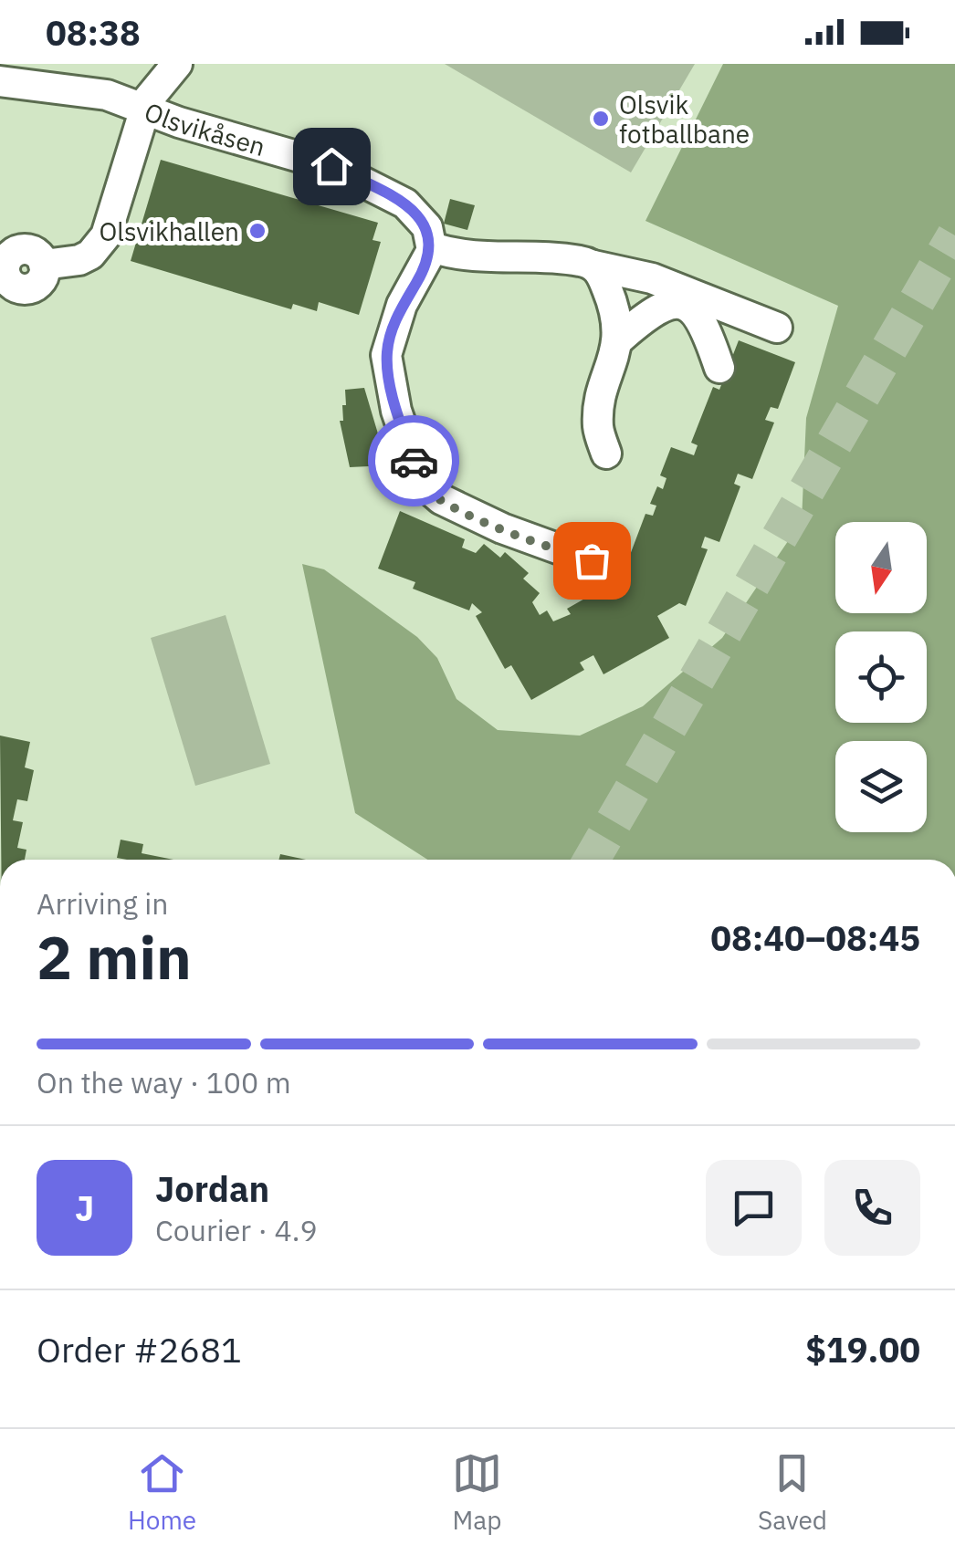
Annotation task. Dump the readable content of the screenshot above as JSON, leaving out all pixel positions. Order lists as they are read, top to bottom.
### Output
{
  "streets": {
    "street": ["Olsvikåsen"]
  },
  "places": ["Olsvik fotballbane", "Olsvikhallen"],
  "north": "bottom",
  "page": {
    "status": "08:38",
    "heading": ["2 min", "Arriving in", "08:40–08:45"],
    "panel": [
      "Jordan",
      "Courier · 4.9",
      "Order #2681",
      "$19.00"
    ],
    "bar": "On the way · 100 m",
    "round": "J",
    "tabs": ["Home", "Map", "Saved"]
  }
}
